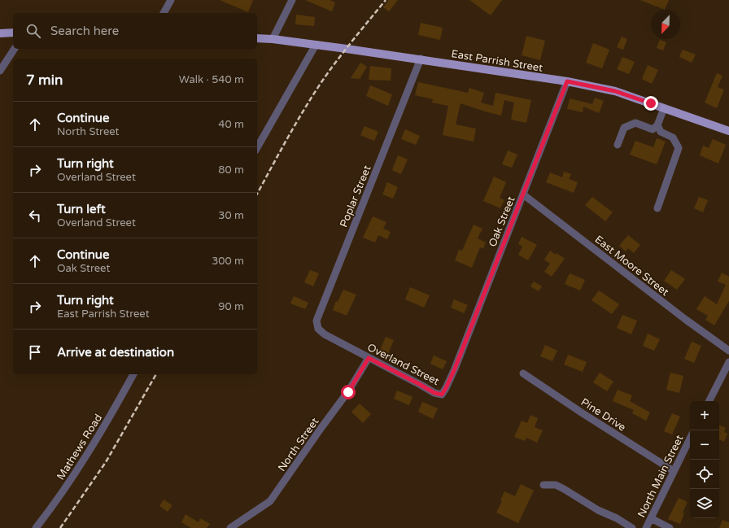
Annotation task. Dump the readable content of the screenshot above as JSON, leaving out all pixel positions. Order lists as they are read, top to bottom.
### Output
{
  "streets": {
    "main road": ["East Parrish Street"],
    "street": [
      "Poplar Street",
      "Oak Street",
      "East Moore Street",
      "Overland Street",
      "Pine Drive",
      "North Street",
      "Mathews Road",
      "North Main Street"
    ]
  },
  "crossings": [
    ["East Parrish Street", "Poplar Street"],
    ["East Parrish Street", "Oak Street"],
    ["Poplar Street", "Overland Street"],
    ["Oak Street", "East Moore Street"],
    ["Oak Street", "Overland Street"],
    ["Overland Street", "North Street"],
    ["Pine Drive", "North Main Street"]
  ],
  "north": "bottom left",
  "page": {
    "search": "Search here",
    "heading": ["7 min", "Walk · 540 m"],
    "list": [
      ["Continue", "North Street", "40 m"],
      ["Turn right", "Overland Street", "80 m"],
      ["Turn left", "Overland Street", "30 m"],
      ["Continue", "Oak Street", "300 m"],
      ["Turn right", "East Parrish Street", "90 m"],
      "Arrive at destination"
    ],
    "map_buttons": ["+", "−"]
  }
}
